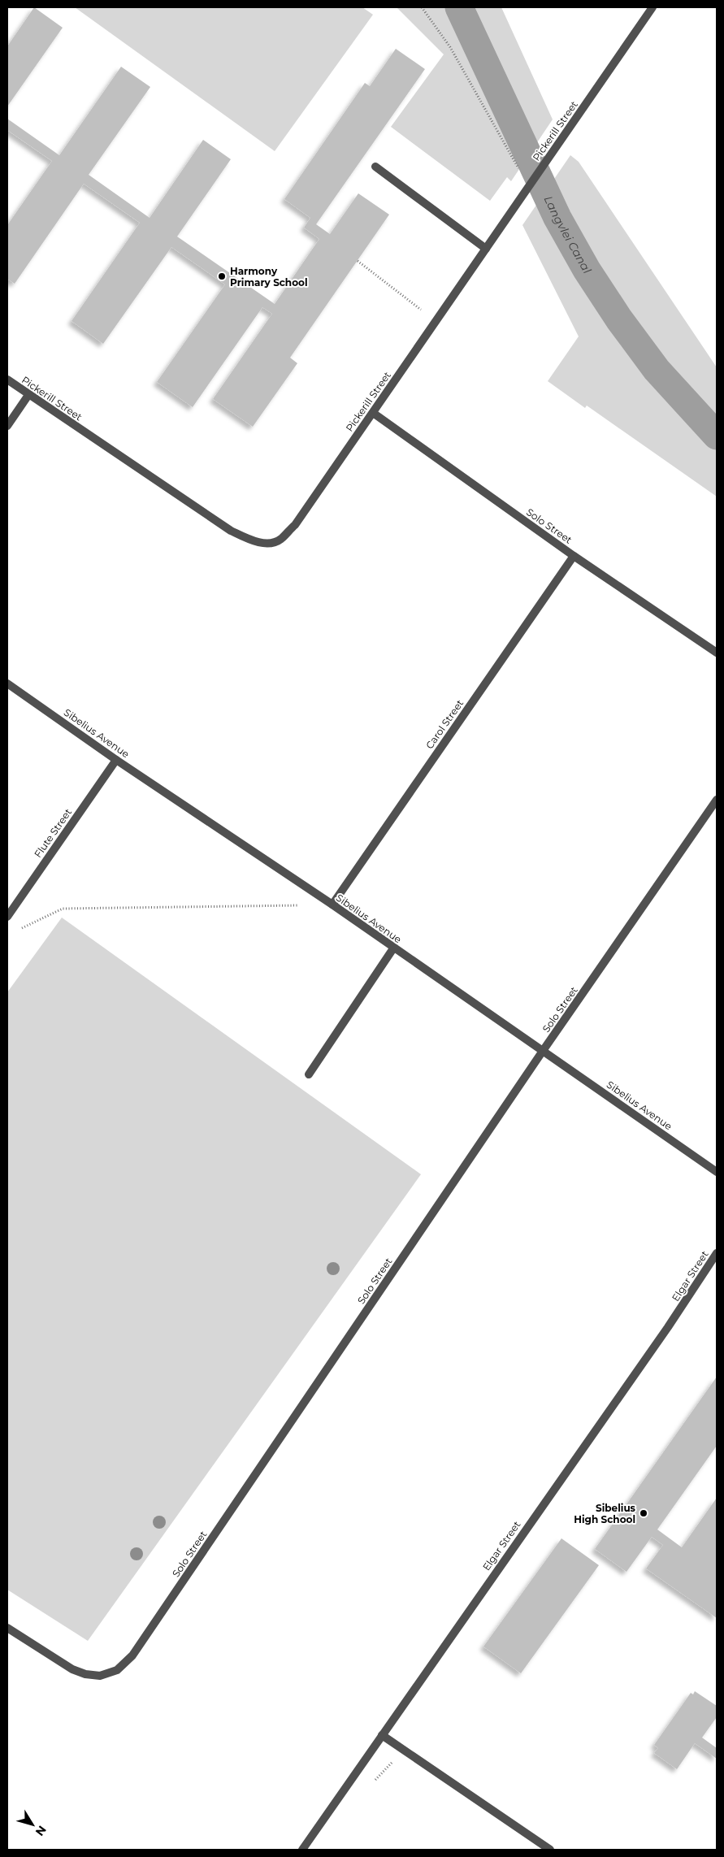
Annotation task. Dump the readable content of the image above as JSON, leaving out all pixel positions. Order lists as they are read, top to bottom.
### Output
{
  "streets": {
    "street": [
      "Pickerill Street",
      "Solo Street",
      "Carol Street",
      "Sibelius Avenue",
      "Flute Street",
      "Elgar Street"
    ]
  },
  "crossings": [
    ["Pickerill Street", "Solo Street"],
    ["Solo Street", "Carol Street"],
    ["Solo Street", "Sibelius Avenue"],
    ["Carol Street", "Sibelius Avenue"],
    ["Sibelius Avenue", "Flute Street"]
  ],
  "water": ["Langvlei Canal"],
  "places": ["Harmony Primary School", "Sibelius High School"],
  "north": "bottom right"
}
